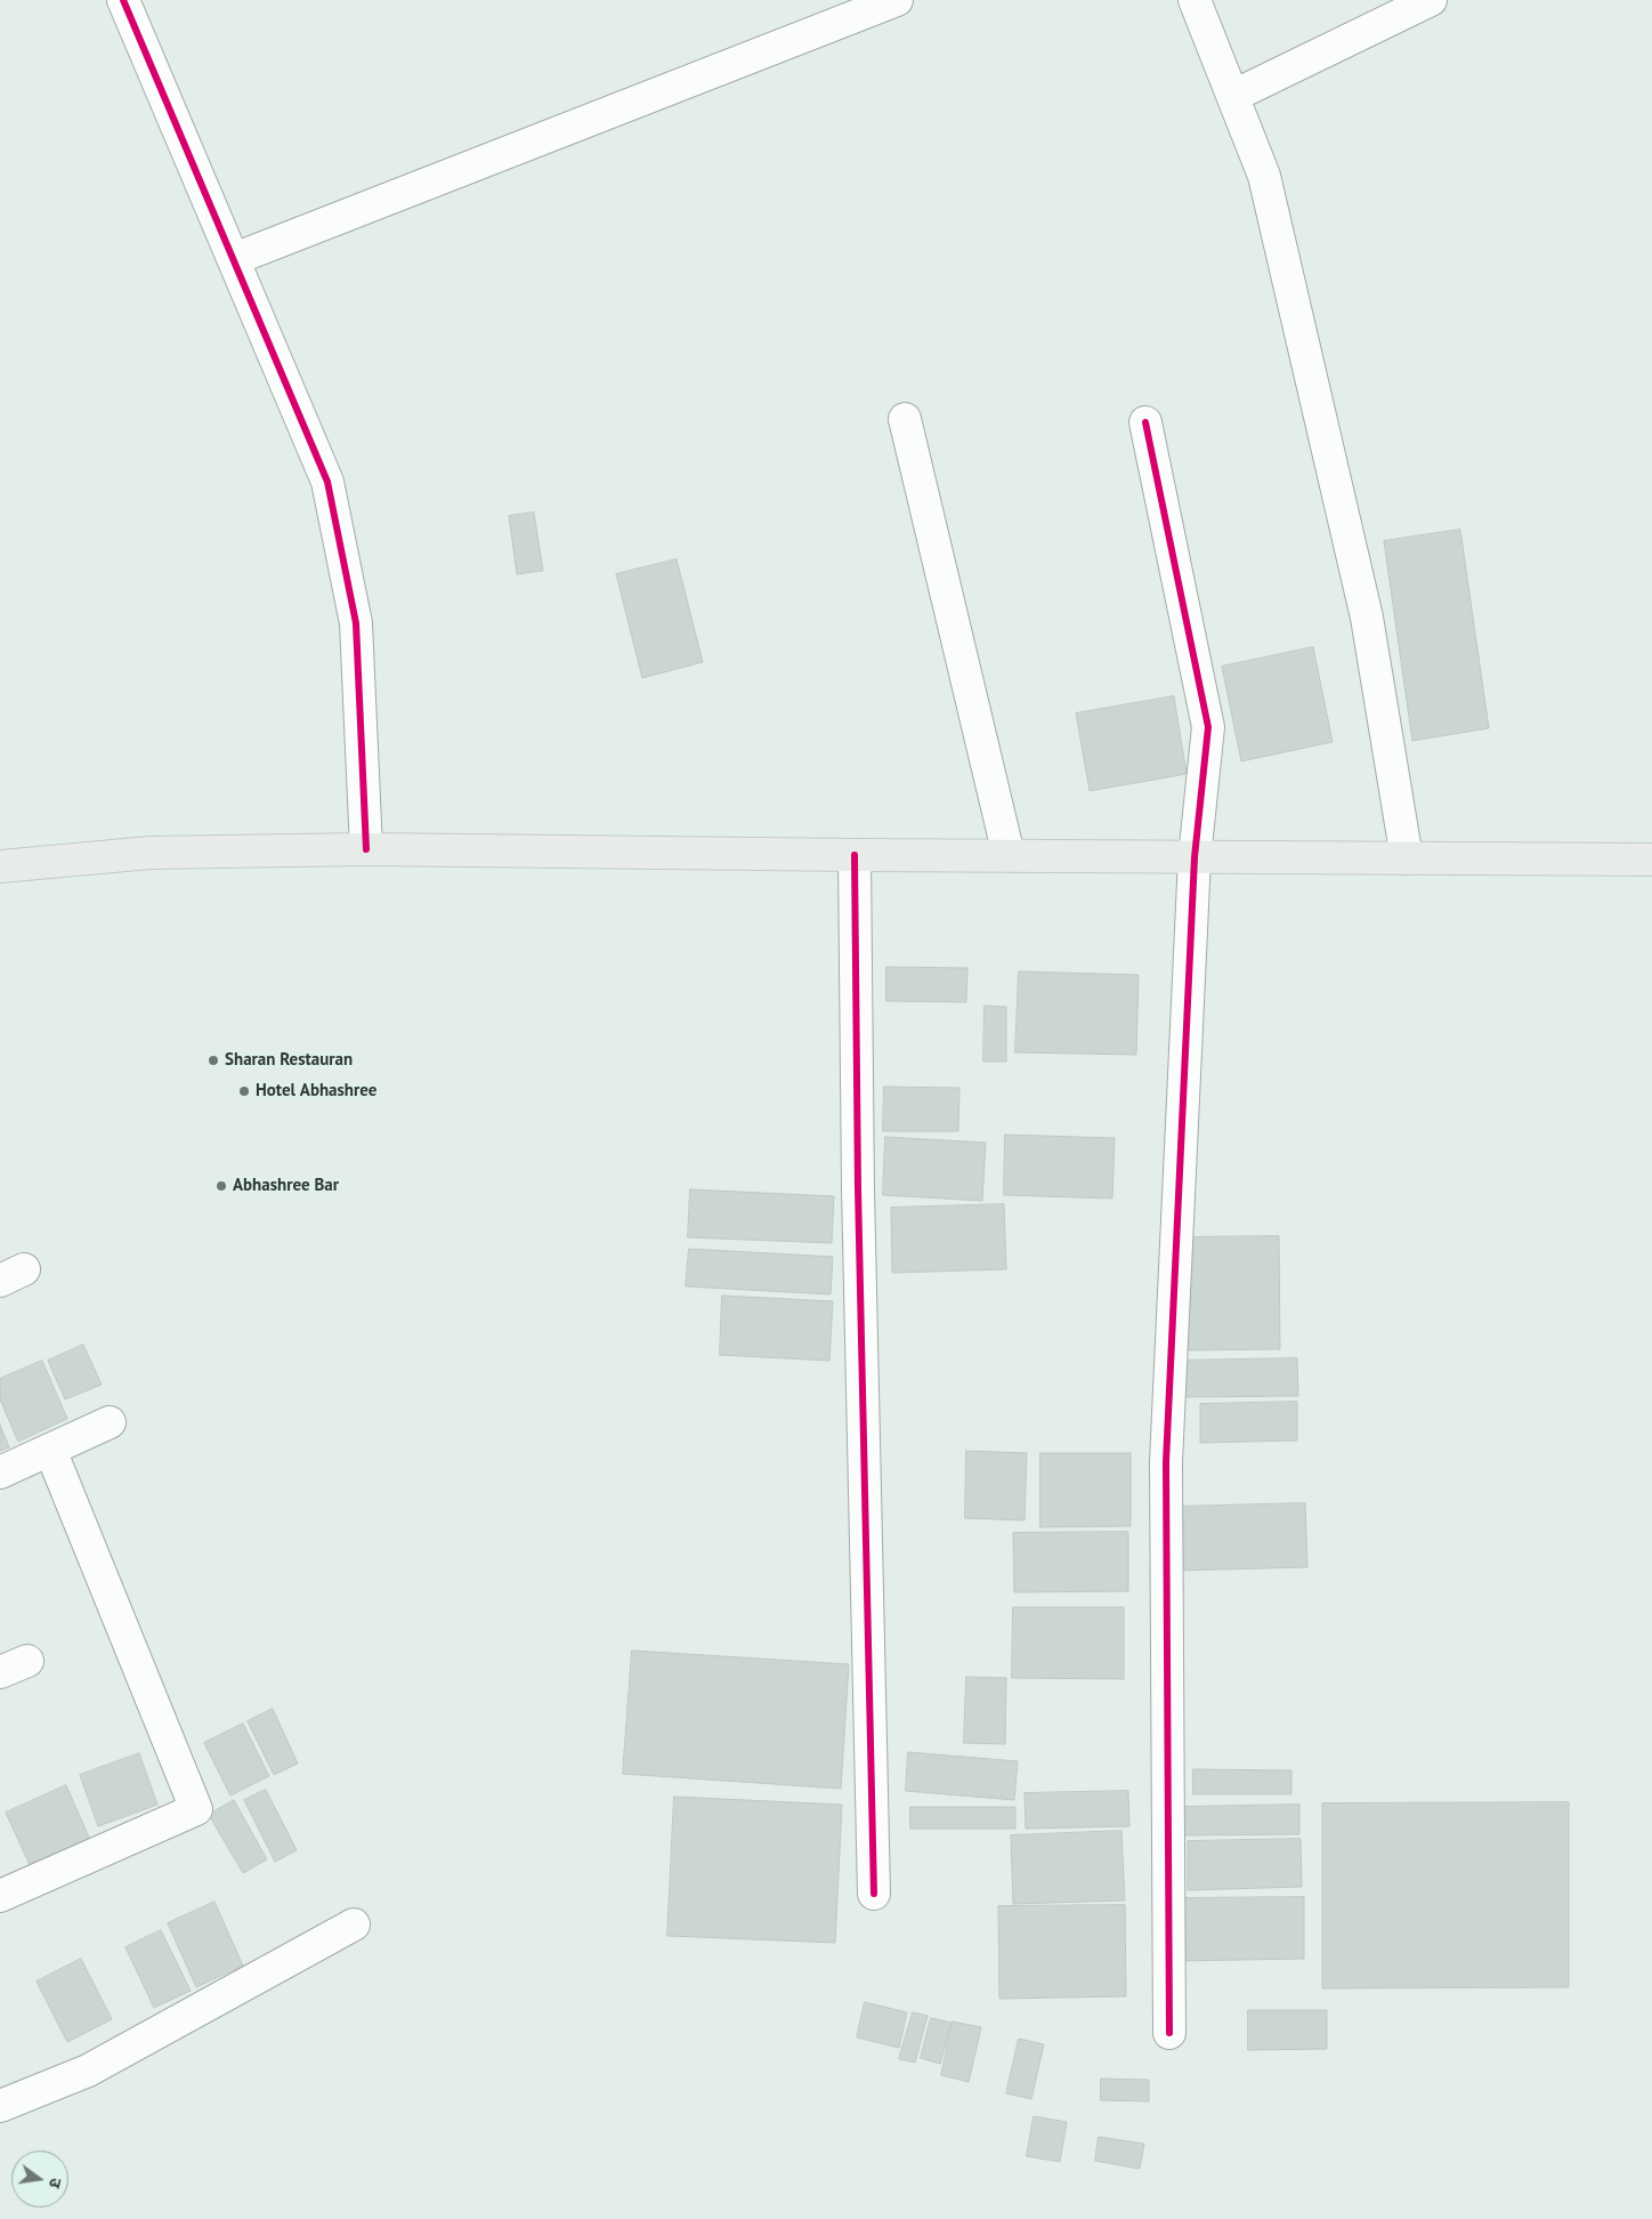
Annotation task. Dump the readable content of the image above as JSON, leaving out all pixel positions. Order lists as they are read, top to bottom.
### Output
{
  "places": ["Sharan Restauran", "Hotel Abhashree", "Abhashree Bar"],
  "north": "right"
}
